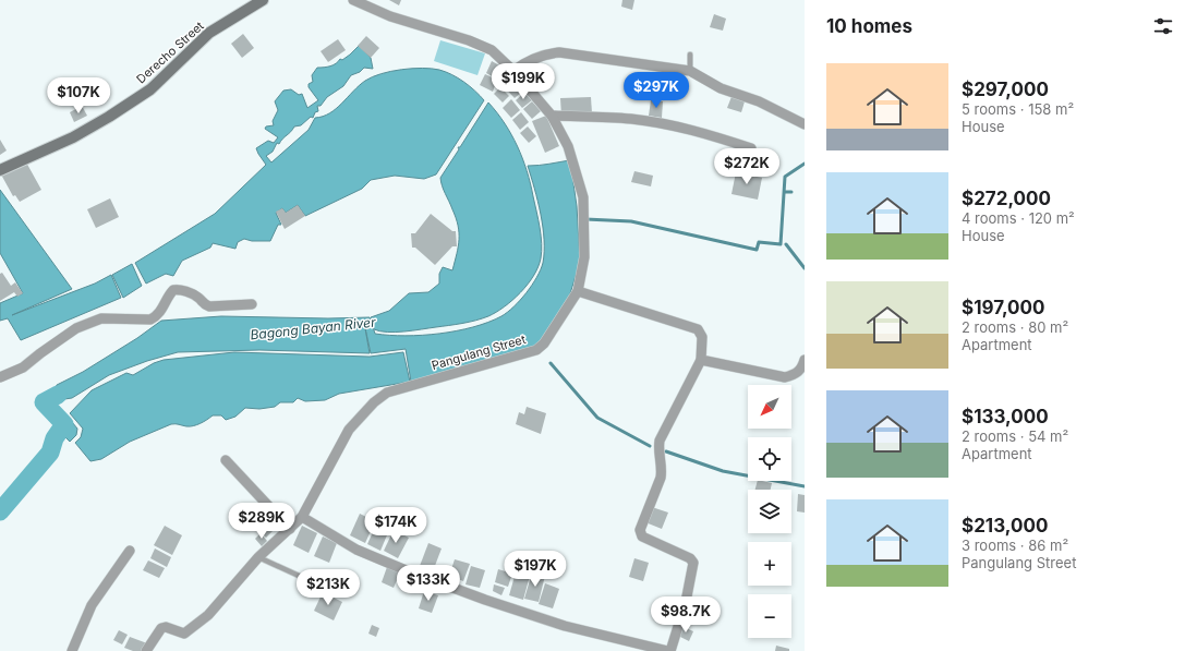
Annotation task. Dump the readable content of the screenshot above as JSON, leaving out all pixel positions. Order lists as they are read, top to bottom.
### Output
{
  "streets": {
    "main road": ["Derecho Street"],
    "street": ["Pangulang Street"]
  },
  "water": ["Bagong Bayan River"],
  "north": "bottom left",
  "page": {
    "heading": "10 homes",
    "list": [
      {
        "name": "$297,000",
        "note": "5 rooms · 158 m² · House"
      },
      {
        "name": "$272,000",
        "note": "4 rooms · 120 m² · House"
      },
      {
        "name": "$197,000",
        "note": "2 rooms · 80 m² · Apartment"
      },
      {
        "name": "$133,000",
        "note": "2 rooms · 54 m² · Apartment"
      },
      {
        "name": "$213,000",
        "note": "3 rooms · 86 m² · Pangulang Street"
      }
    ],
    "price": [
      "$199K",
      "$297K",
      "$107K",
      "$272K",
      "$289K",
      "$174K",
      "$197K",
      "$133K",
      "$213K",
      "$98.7K"
    ],
    "map_buttons": ["+", "−"]
  }
}
